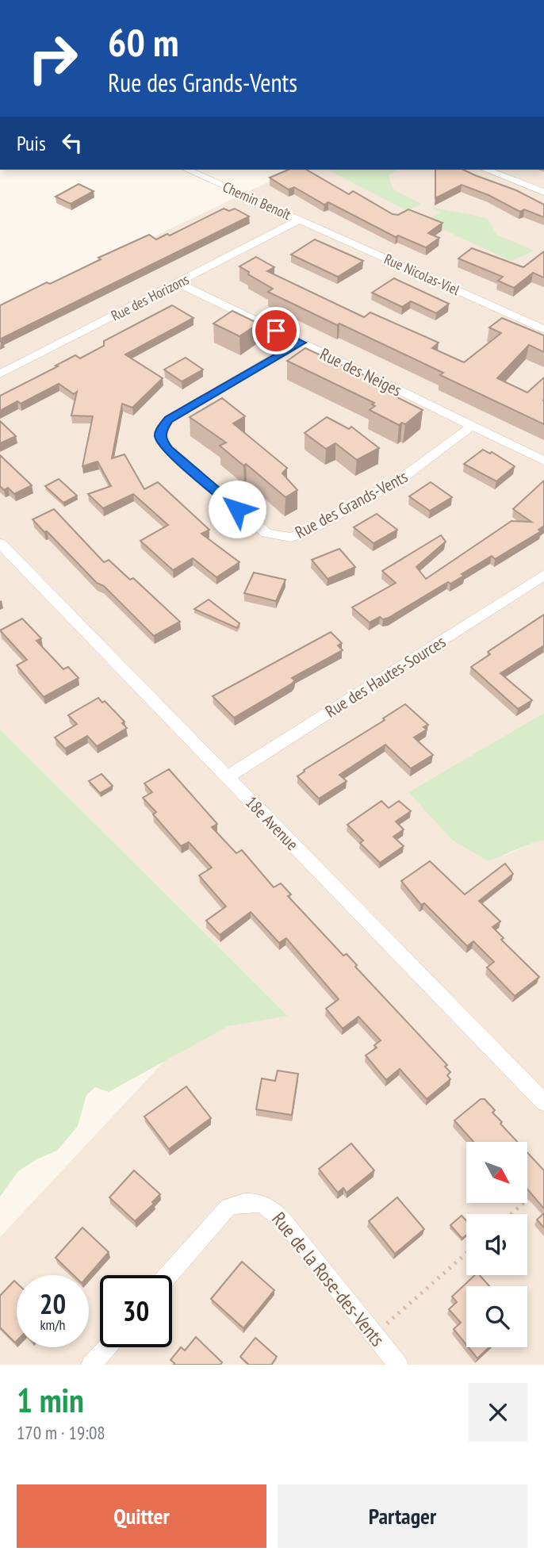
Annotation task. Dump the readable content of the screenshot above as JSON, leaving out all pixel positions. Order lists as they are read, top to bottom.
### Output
{
  "streets": {
    "street": [
      "Chemin Benoît",
      "Rue Nicolas-Viel",
      "Rue des Horizons",
      "Rue des Neiges",
      "Rue des Grands-Vents",
      "Rue des Hautes-Sources",
      "18e Avenue",
      "Rue de la Rose-des-Vents"
    ]
  },
  "crossings": [
    ["Chemin Benoît", "Rue Nicolas-Viel"],
    ["Chemin Benoît", "Rue des Horizons"],
    ["Rue Nicolas-Viel", "Rue des Horizons"],
    ["Rue des Horizons", "Rue des Neiges"],
    ["Rue des Neiges", "Rue des Grands-Vents"],
    ["Rue des Hautes-Sources", "18e Avenue"]
  ],
  "north": "bottom right",
  "page": {
    "turn": ["60 m", "Rue des Grands-Vents"],
    "then": "Puis",
    "speed": "20 km/h",
    "limit": "30",
    "heading": ["1 min", "170 m · 19:08"],
    "buttons": ["Quitter", "Partager"]
  }
}
